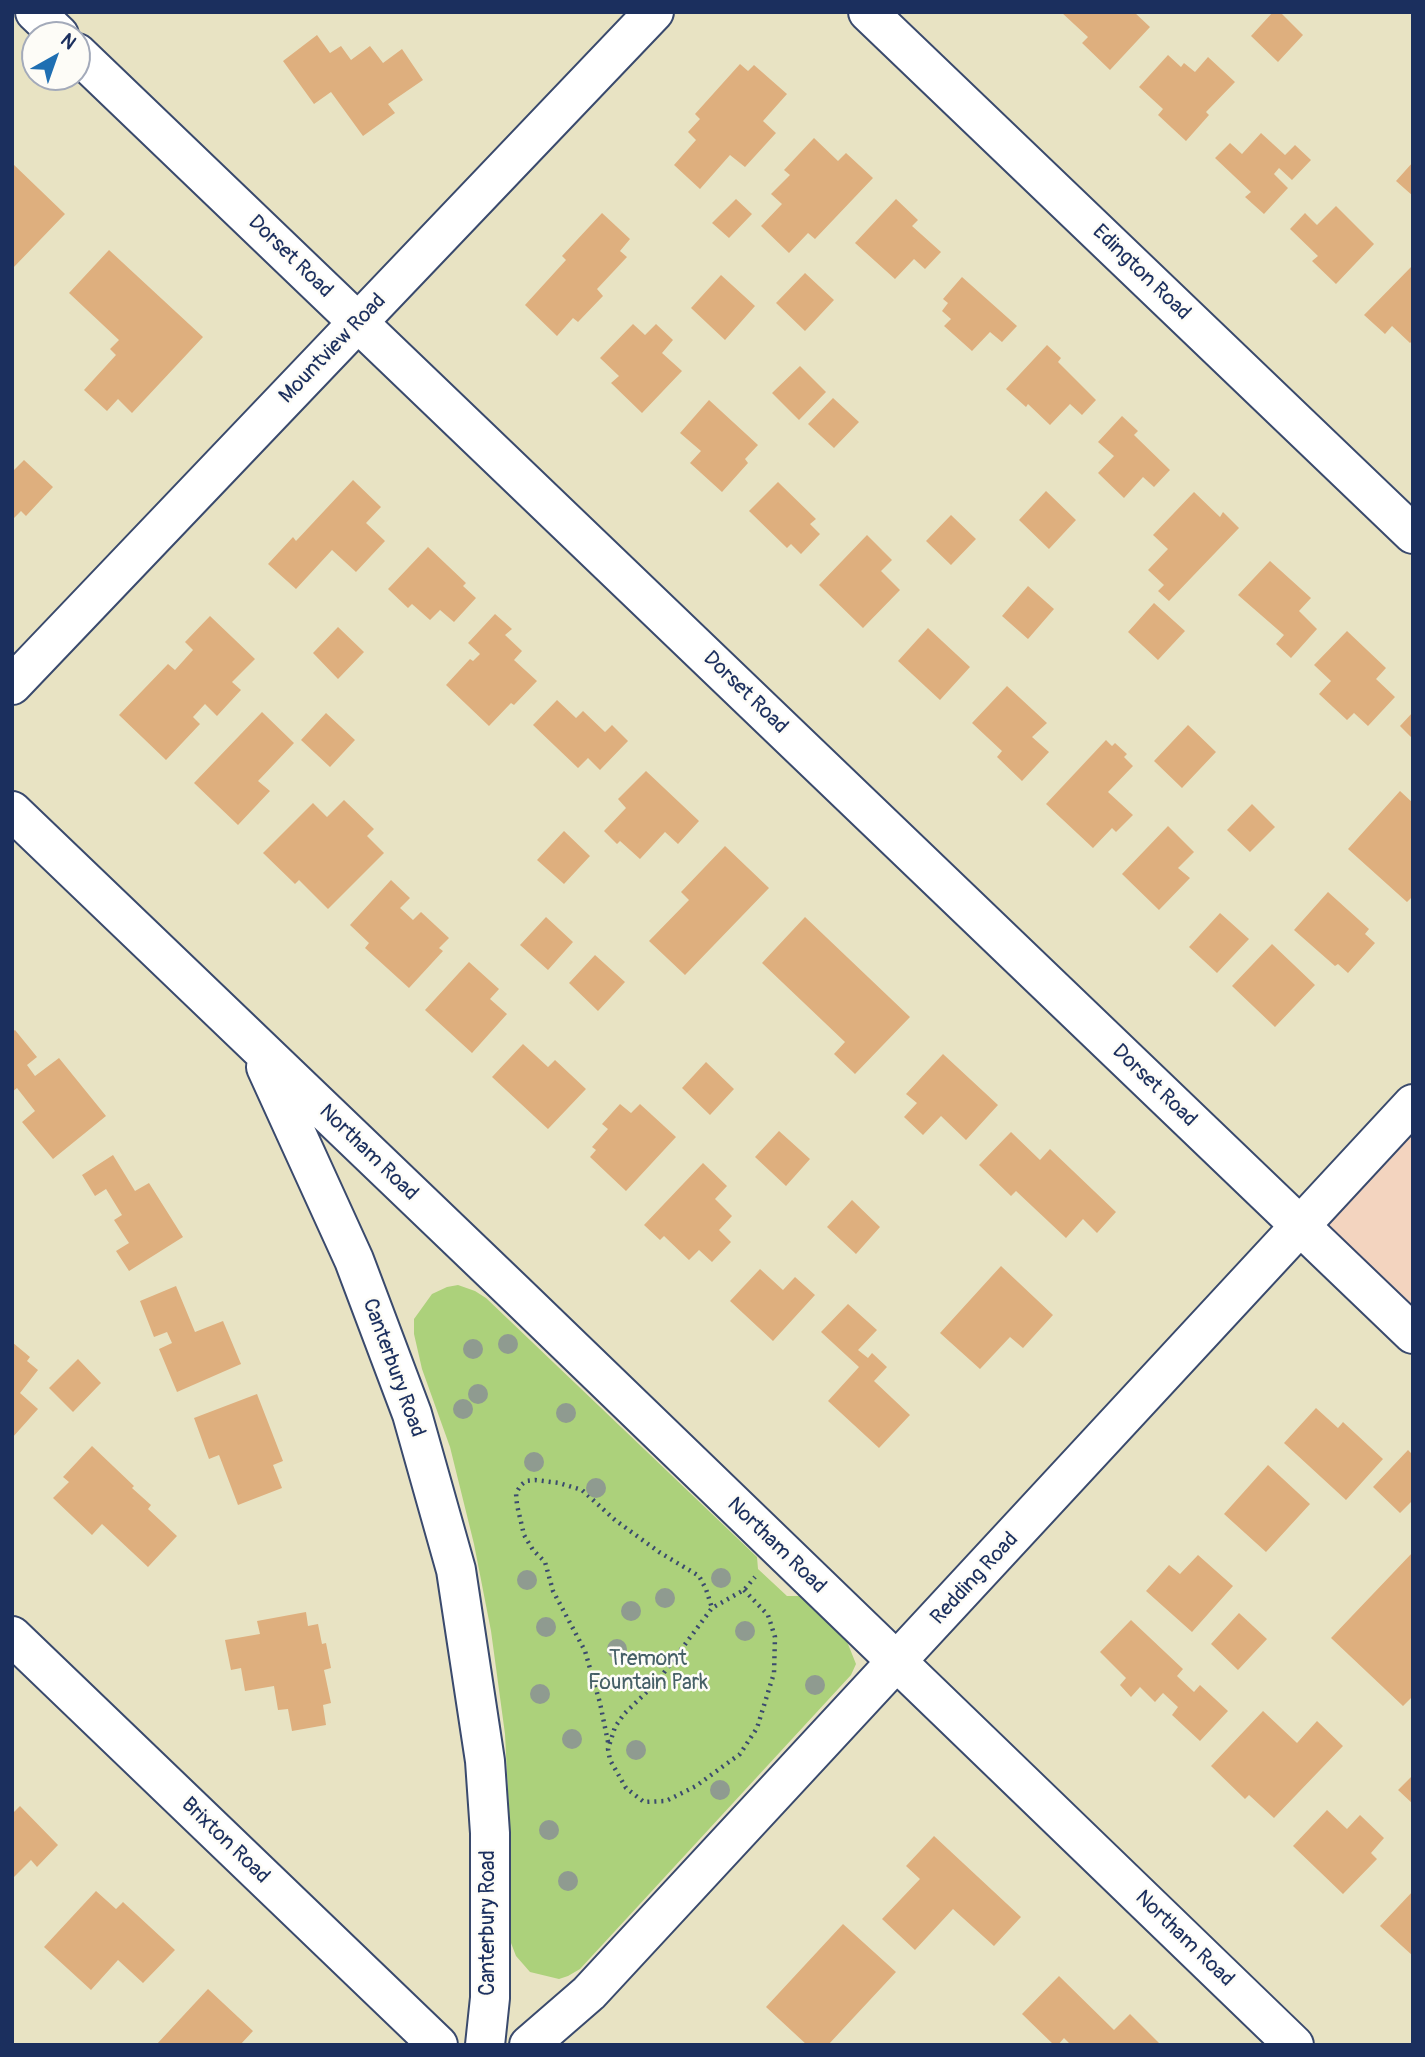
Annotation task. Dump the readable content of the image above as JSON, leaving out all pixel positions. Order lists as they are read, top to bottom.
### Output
{
  "streets": {
    "street": [
      "Dorset Road",
      "Edington Road",
      "Mountview Road",
      "Northam Road",
      "Canterbury Road",
      "Redding Road",
      "Brixton Road"
    ]
  },
  "crossings": [
    ["Dorset Road", "Mountview Road"],
    ["Dorset Road", "Redding Road"],
    ["Northam Road", "Canterbury Road"],
    ["Northam Road", "Redding Road"]
  ],
  "parks": ["Tremont Fountain Park"],
  "north": "top right"
}
